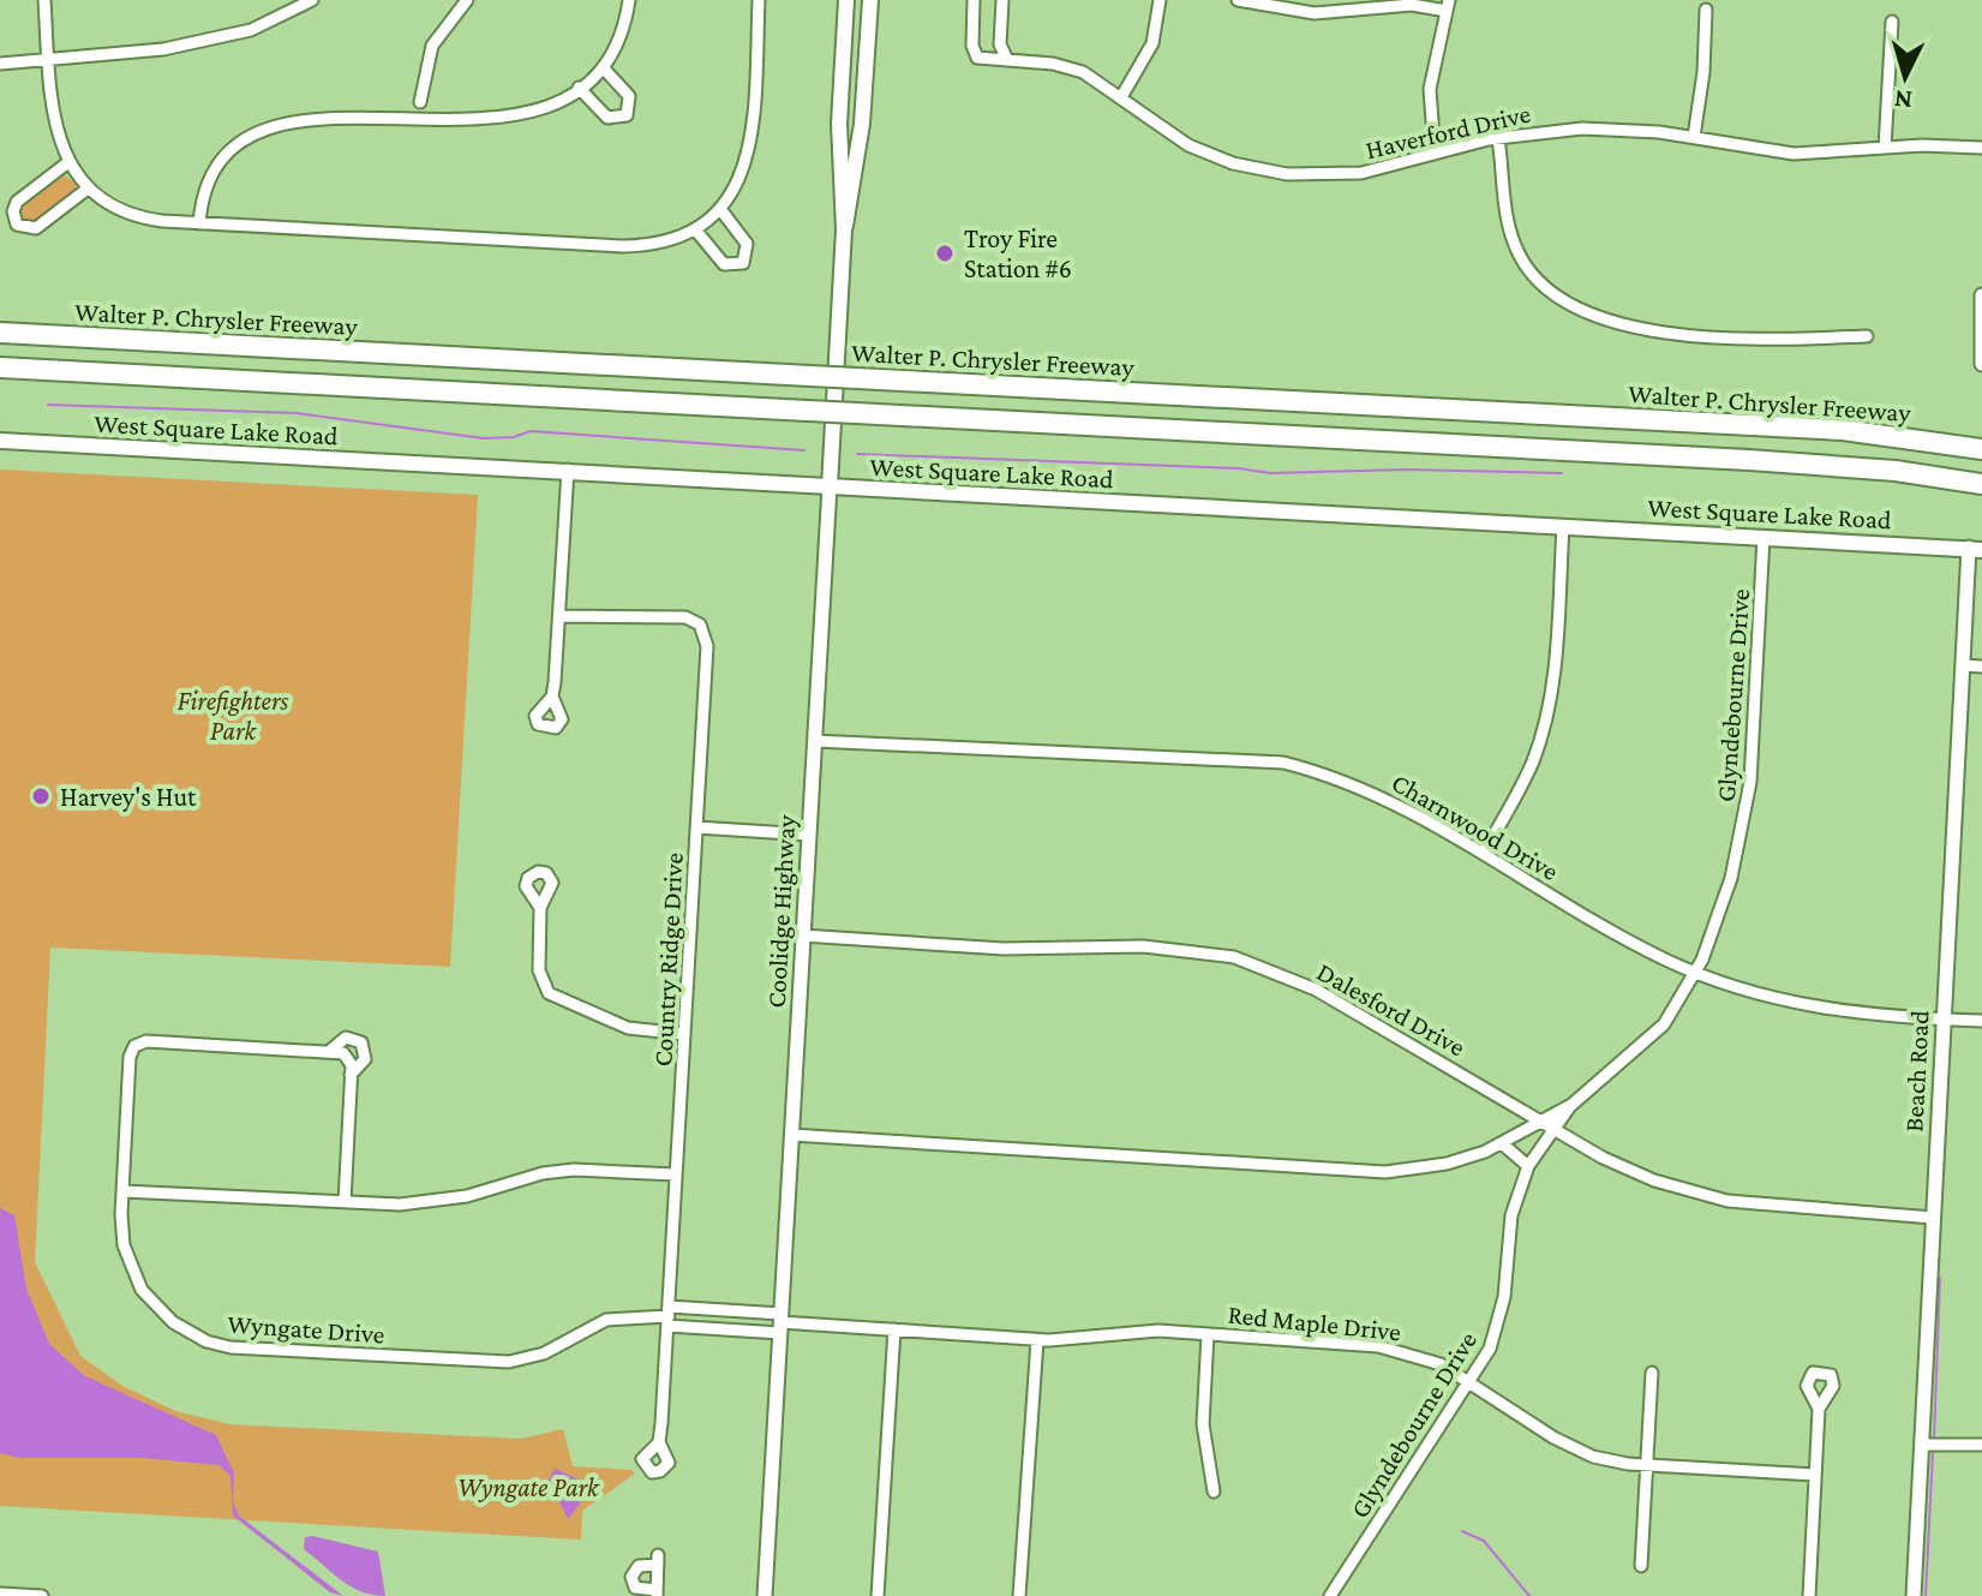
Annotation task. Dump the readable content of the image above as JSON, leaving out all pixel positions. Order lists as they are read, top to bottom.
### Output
{
  "streets": {
    "highway": ["Walter P. Chrysler Freeway"],
    "main road": ["West Square Lake Road", "Coolidge Highway"],
    "street": [
      "Haverford Drive",
      "Glyndebourne Drive",
      "Charnwood Drive",
      "Country Ridge Drive",
      "Dalesford Drive",
      "Beach Road",
      "Red Maple Drive",
      "Wyngate Drive"
    ]
  },
  "crossings": [
    ["West Square Lake Road", "Glyndebourne Drive"],
    ["West Square Lake Road", "Coolidge Highway"],
    ["West Square Lake Road", "Beach Road"],
    ["Glyndebourne Drive", "Charnwood Drive"],
    ["Glyndebourne Drive", "Dalesford Drive"],
    ["Glyndebourne Drive", "Red Maple Drive"],
    ["Charnwood Drive", "Coolidge Highway"],
    ["Charnwood Drive", "Beach Road"],
    ["Coolidge Highway", "Dalesford Drive"],
    ["Coolidge Highway", "Red Maple Drive"],
    ["Coolidge Highway", "Wyngate Drive"],
    ["Country Ridge Drive", "Wyngate Drive"],
    ["Dalesford Drive", "Beach Road"],
    ["Red Maple Drive", "Wyngate Drive"]
  ],
  "parks": ["Firefighters Park", "Wyngate Park"],
  "places": ["Troy Fire Station #6", "Harvey's Hut"],
  "north": "bottom"
}
